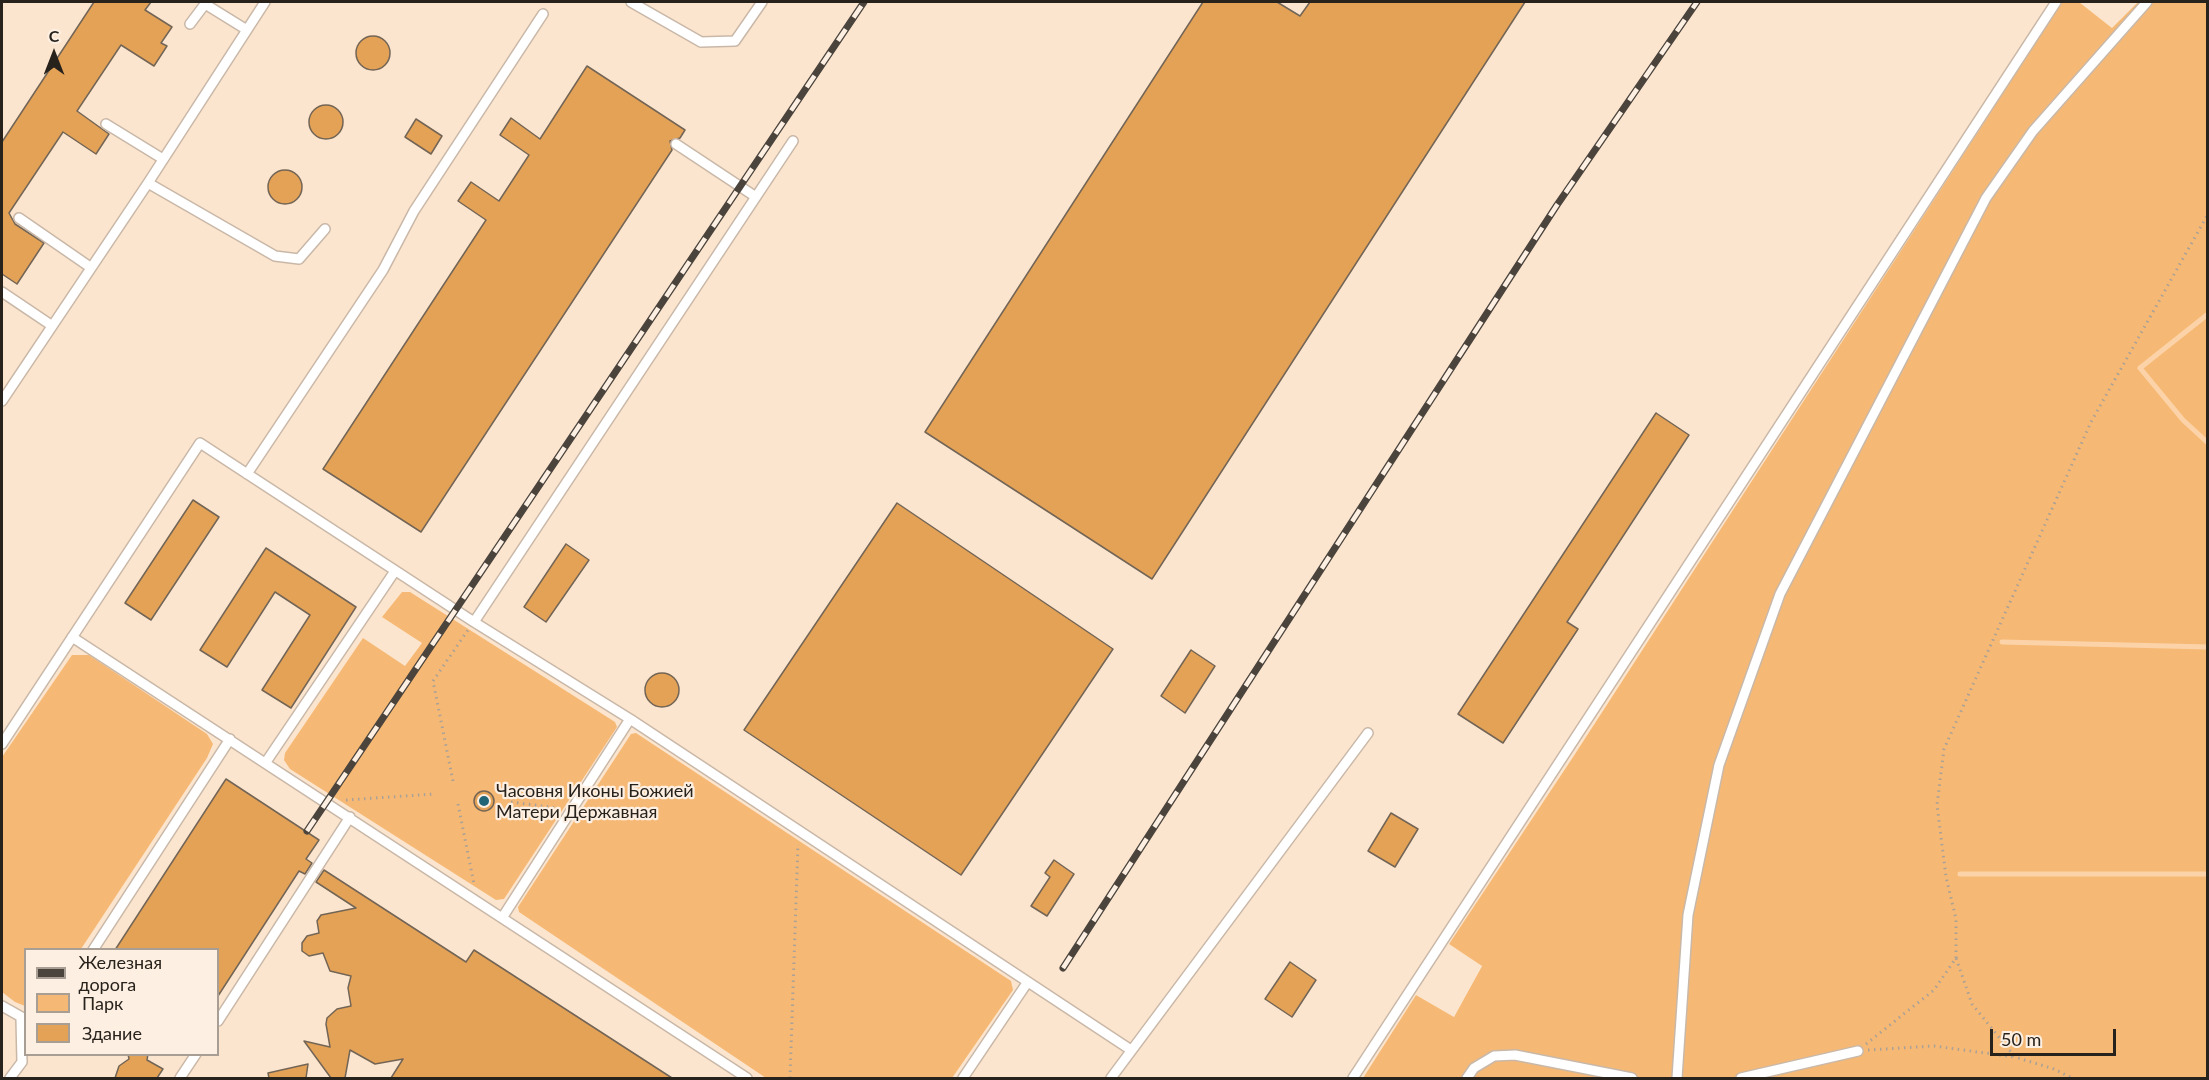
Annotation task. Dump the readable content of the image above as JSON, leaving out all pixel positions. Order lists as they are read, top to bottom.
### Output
{
  "places": ["Часовня Иконы Божией Матери Державная"],
  "legend": ["Железная дорога", "Парк", "Здание"],
  "scale_bar": "50 m",
  "north": "top"
}
